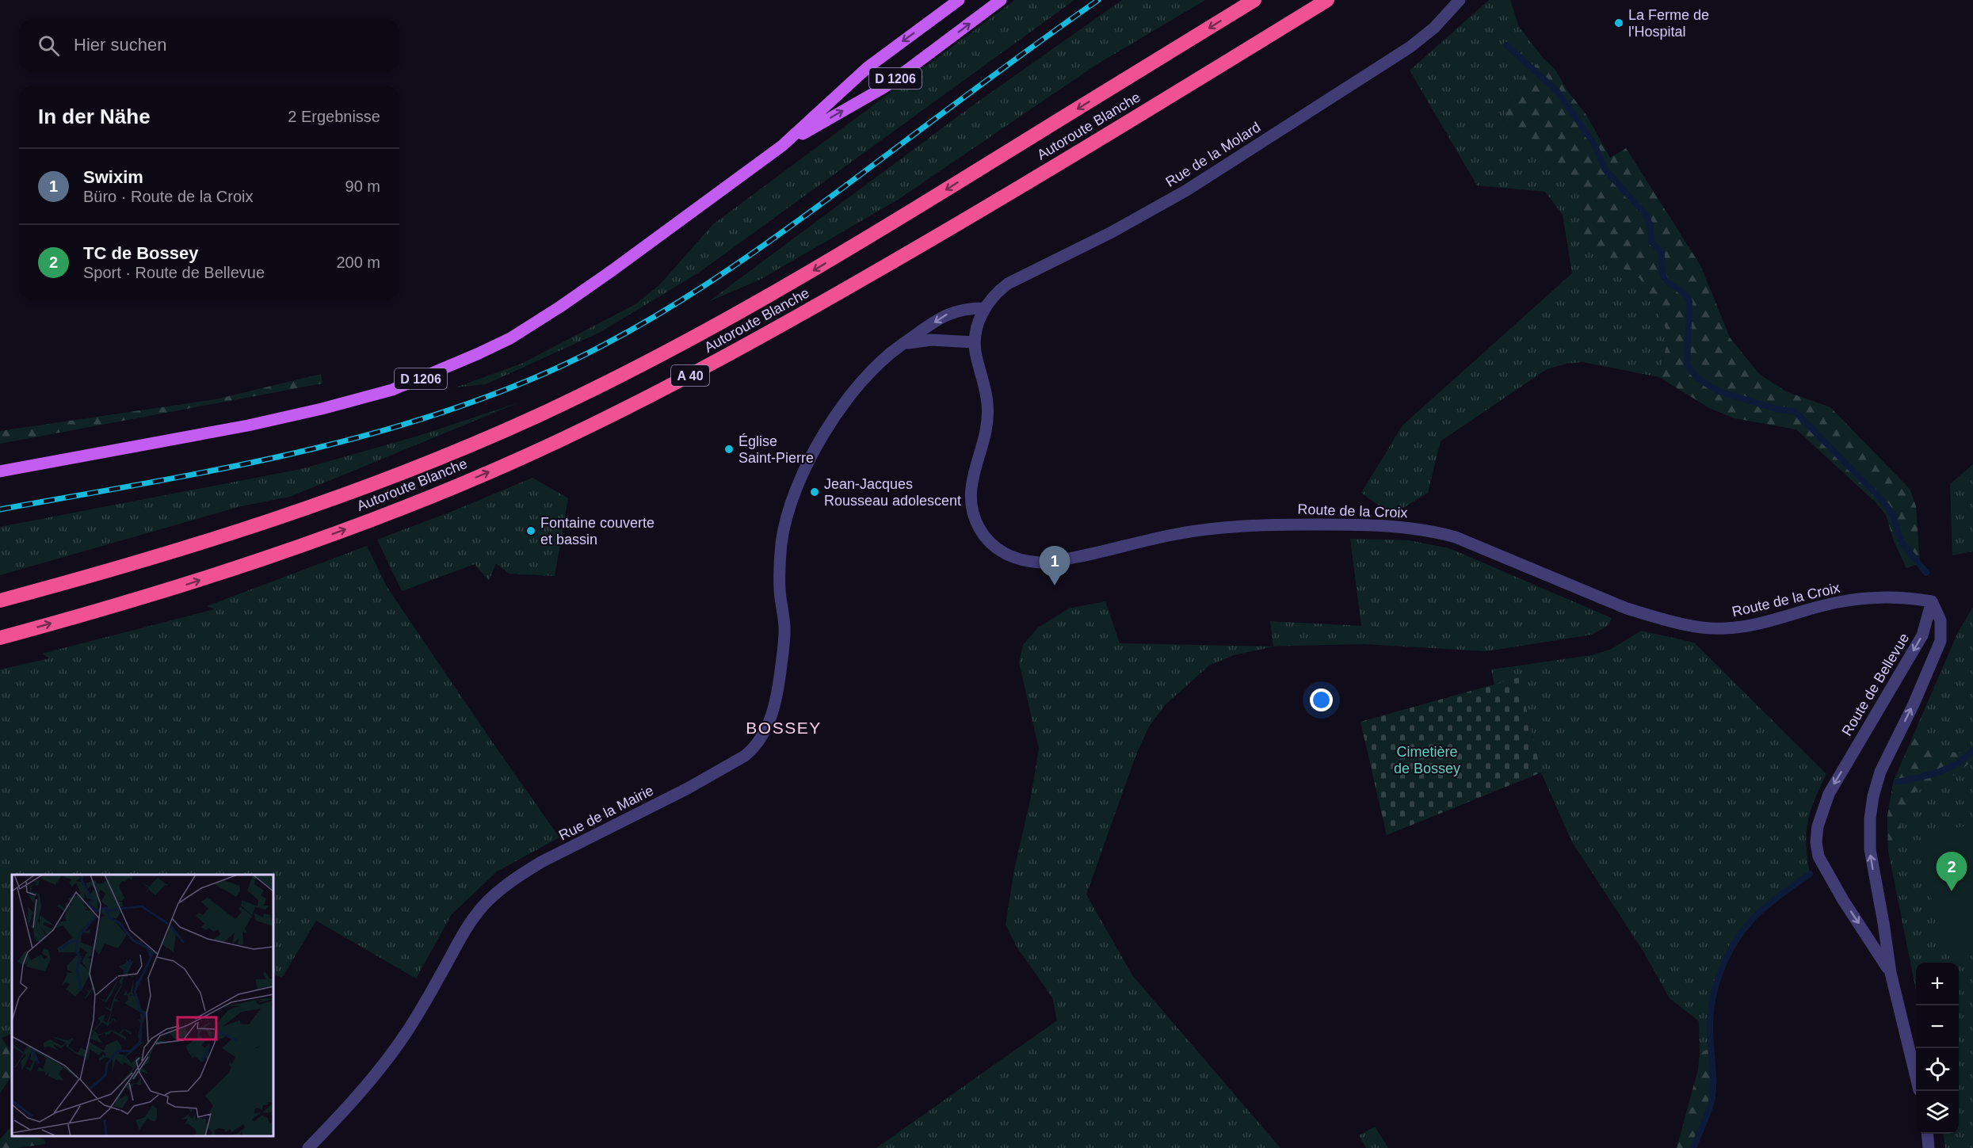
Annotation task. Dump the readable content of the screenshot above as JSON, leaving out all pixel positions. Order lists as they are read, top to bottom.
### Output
{
  "streets": {
    "highway": ["Autoroute Blanche", "A 40"],
    "main road": ["D 1206"],
    "street": [
      "Rue de la Molard",
      "Route de la Croix",
      "Route de Bellevue",
      "Rue de la Mairie"
    ]
  },
  "crossings": [
    ["Rue de la Molard", "Route de la Croix"],
    ["Rue de la Molard", "Rue de la Mairie"],
    ["Route de la Croix", "Route de Bellevue"]
  ],
  "districts": ["BOSSEY"],
  "parks": ["Cimetière de Bossey"],
  "places": [
    "La Ferme de l'Hospital",
    "Église Saint-Pierre",
    "Jean-Jacques Rousseau adolescent",
    "Fontaine couverte et bassin"
  ],
  "page": {
    "search": "Hier suchen",
    "heading": ["In der Nähe", "2 Ergebnisse"],
    "list": [
      {
        "mark": "1",
        "name": "Swixim",
        "note": "Büro · Route de la Croix",
        "value": "90 m"
      },
      {
        "mark": "2",
        "name": "TC de Bossey",
        "note": "Sport · Route de Bellevue",
        "value": "200 m"
      }
    ],
    "pins": ["1", "2"],
    "map_buttons": ["+", "−"]
  }
}
